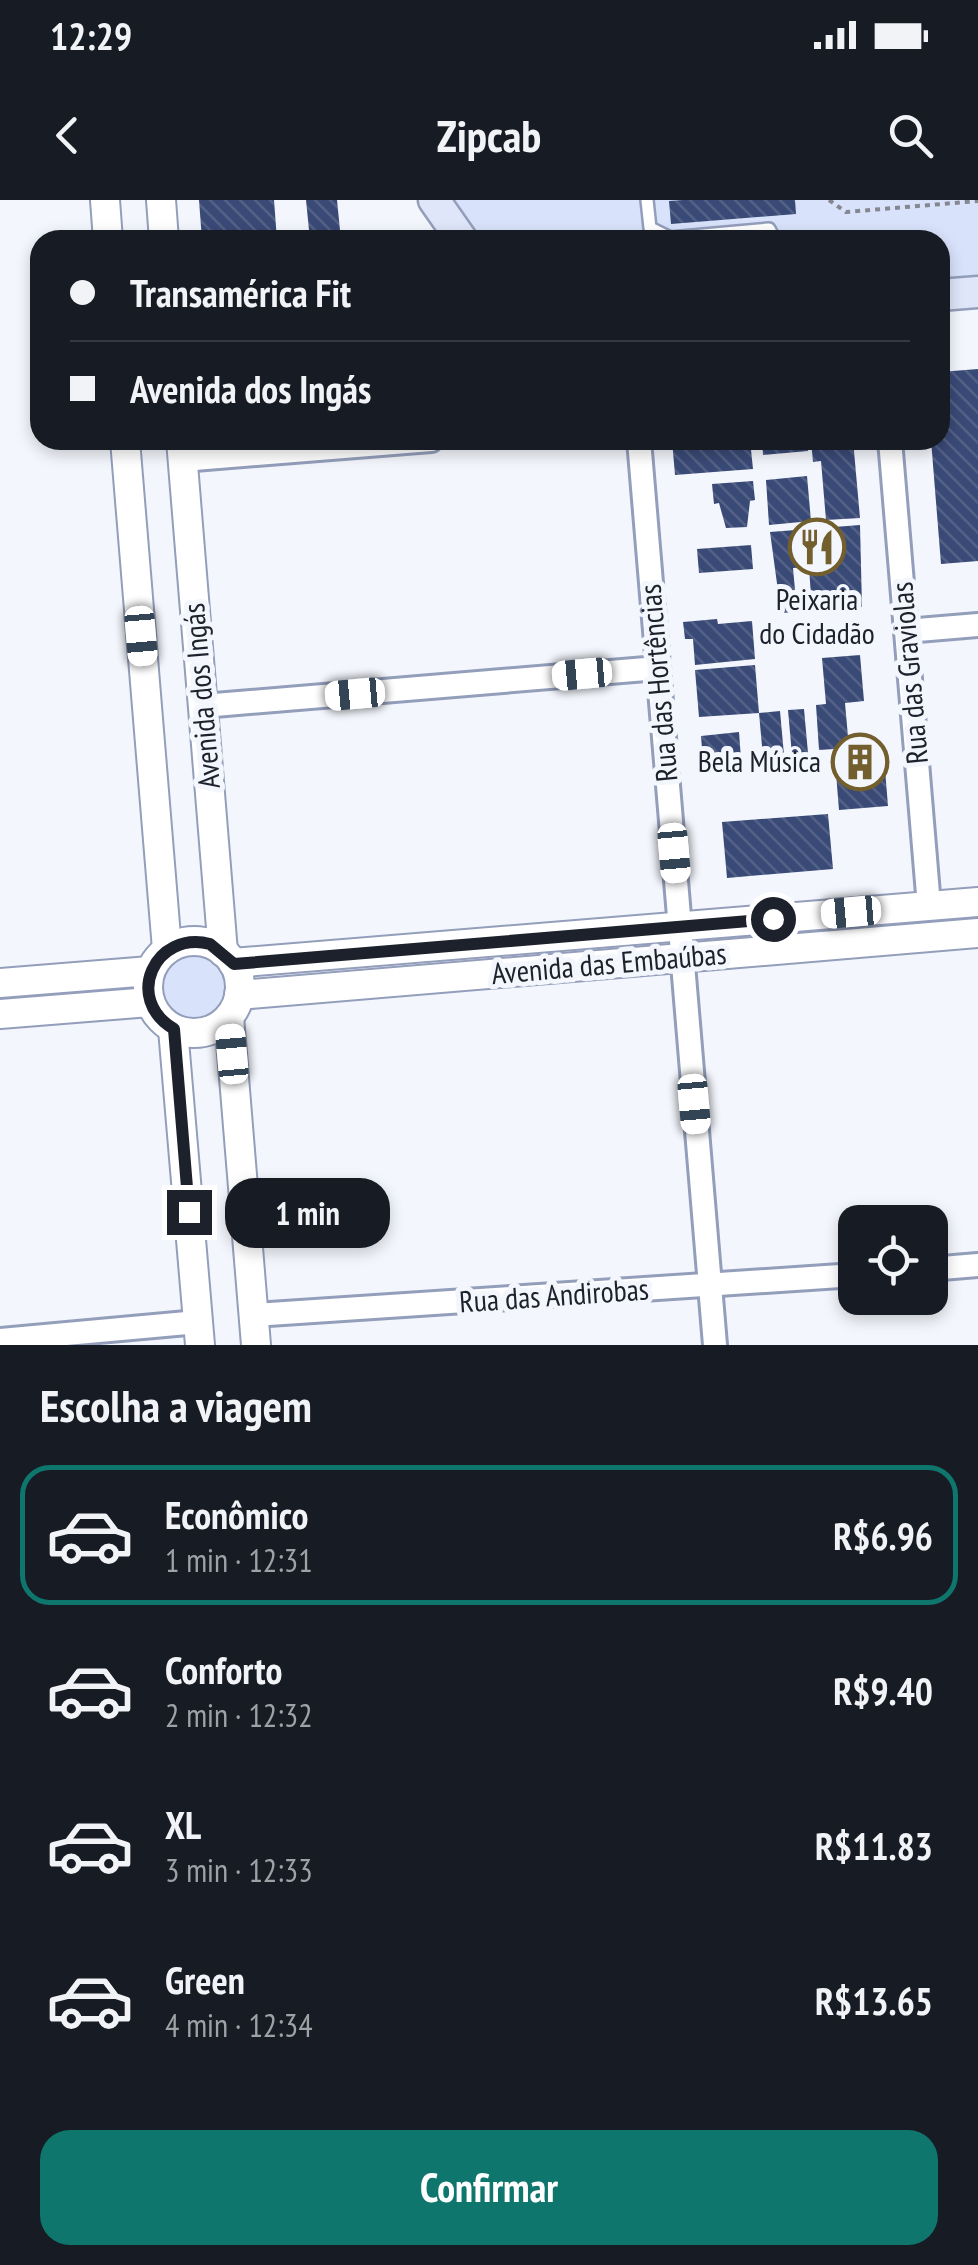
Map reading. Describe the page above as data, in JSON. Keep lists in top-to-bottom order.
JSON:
{
  "streets": {
    "street": [
      "Rua das Graviolas",
      "Rua das Hortências",
      "Avenida dos Ingás",
      "Avenida das Embaúbas",
      "Rua das Andirobas"
    ]
  },
  "crossings": [
    ["Rua das Graviolas", "Avenida das Embaúbas"],
    ["Rua das Hortências", "Avenida das Embaúbas"],
    ["Rua das Hortências", "Rua das Andirobas"],
    ["Avenida dos Ingás", "Avenida das Embaúbas"]
  ],
  "places": {
    "restaurant": ["Peixaria do Cidadão"],
    "building": ["Bela Música"]
  },
  "page": {
    "status": "12:29",
    "header": "Zipcab",
    "banner": ["Transamérica Fit", "Avenida dos Ingás"],
    "bubble": "1 min",
    "heading": "Escolha a viagem",
    "list": [
      {
        "name": "Econômico",
        "note": "1 min · 12:31",
        "value": "R$6.96"
      },
      {
        "name": "Conforto",
        "note": "2 min · 12:32",
        "value": "R$9.40"
      },
      {
        "name": "XL",
        "note": "3 min · 12:33",
        "value": "R$11.83"
      },
      {
        "name": "Green",
        "note": "4 min · 12:34",
        "value": "R$13.65"
      }
    ],
    "buttons": "Confirmar"
  }
}
